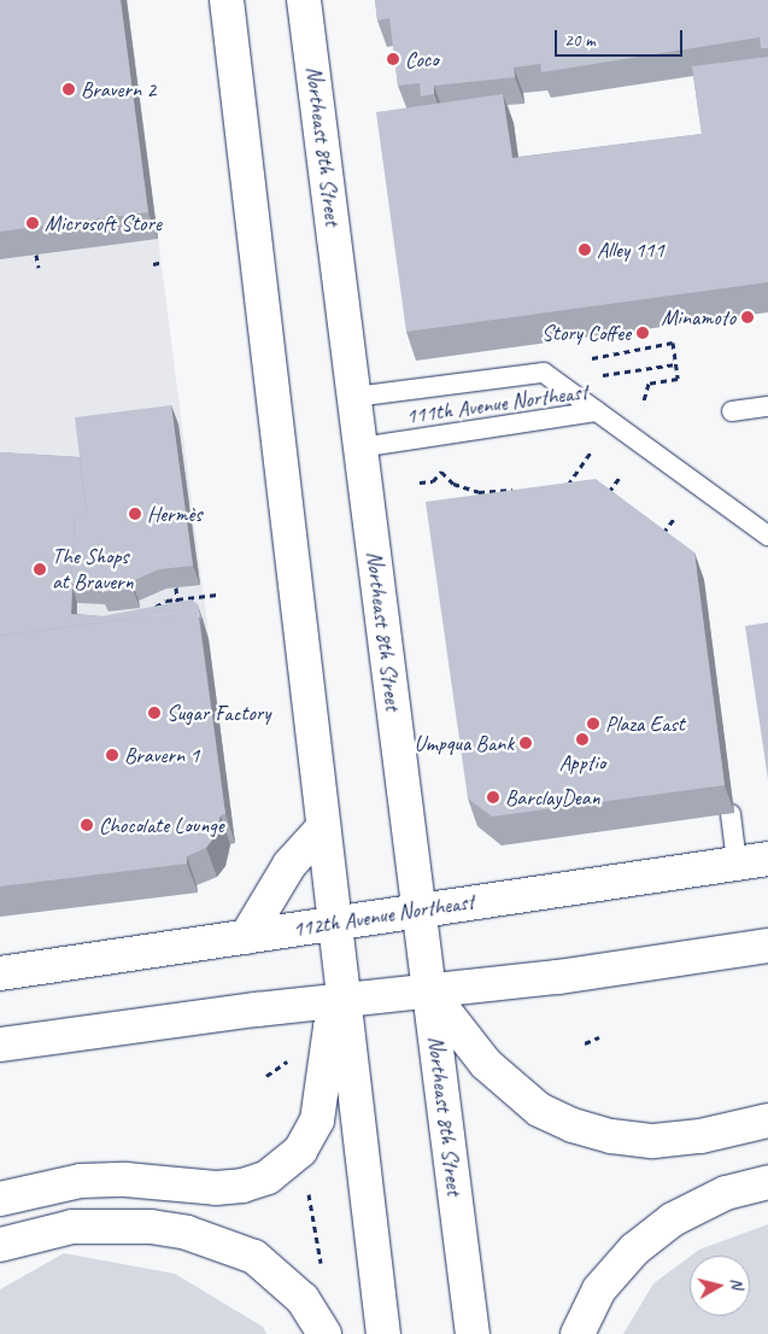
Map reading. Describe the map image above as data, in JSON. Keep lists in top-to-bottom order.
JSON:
{
  "streets": {
    "main road": ["Northeast 8th Street", "112th Avenue Northeast"],
    "lane": ["111th Avenue Northeast"]
  },
  "crossings": [
    ["Northeast 8th Street", "111th Avenue Northeast"],
    ["Northeast 8th Street", "112th Avenue Northeast"]
  ],
  "places": [
    "Coco",
    "Bravern 2",
    "Microsoft Store",
    "Alley 111",
    "Minamoto",
    "Story Coffee",
    "Hermès",
    "The Shops at Bravern",
    "Sugar Factory",
    "Plaza East",
    "Apptio",
    "Umpqua Bank",
    "Bravern 1",
    "BarclayDean",
    "Chocolate Lounge"
  ],
  "scale_bar": "20 m",
  "north": "right"
}
